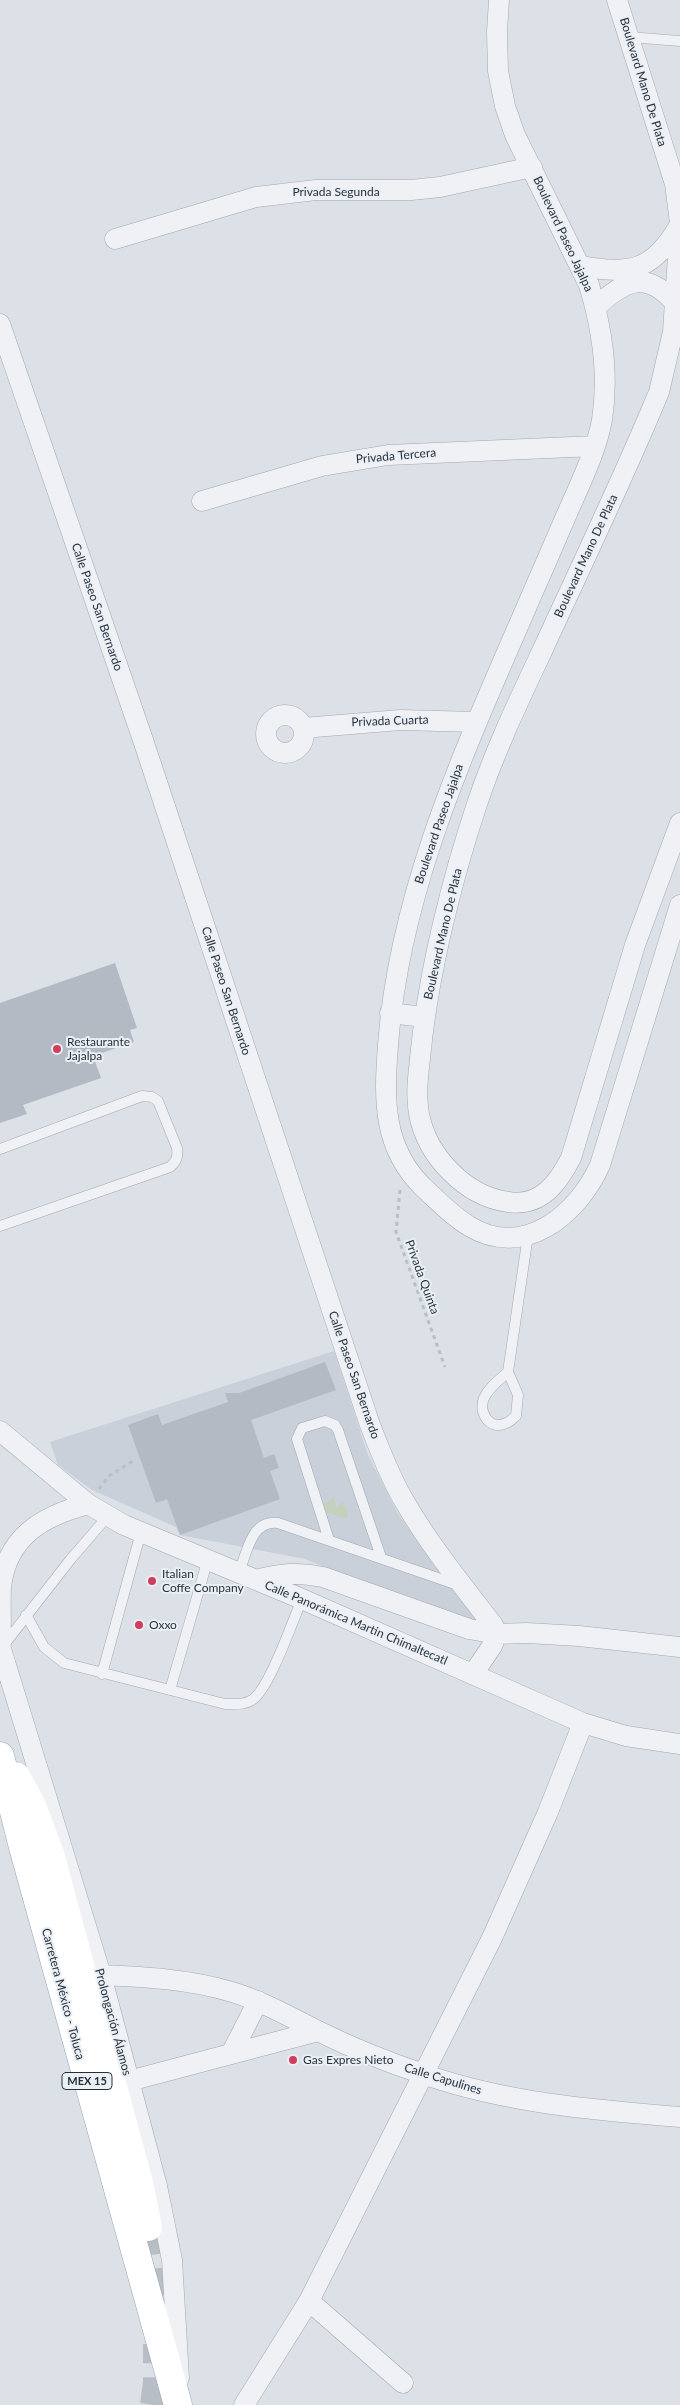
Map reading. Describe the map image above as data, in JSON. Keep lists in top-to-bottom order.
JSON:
{
  "streets": {
    "main road": ["Carretera México - Toluca", "MEX 15"],
    "street": [
      "Boulevard Mano De Plata",
      "Privada Segunda",
      "Boulevard Paseo Jajalpa",
      "Privada Tercera",
      "Calle Paseo San Bernardo",
      "Privada Cuarta",
      "Calle Panorámica Martin Chimaltecatl",
      "Prolongación Álamos",
      "Calle Capulines"
    ],
    "path": ["Privada Quinta"]
  },
  "crossings": [
    ["Privada Segunda", "Boulevard Paseo Jajalpa"],
    ["Boulevard Paseo Jajalpa", "Privada Tercera"],
    ["Boulevard Paseo Jajalpa", "Privada Cuarta"],
    ["Boulevard Paseo Jajalpa", "Privada Quinta"],
    ["Calle Panorámica Martin Chimaltecatl", "Prolongación Álamos"],
    ["Carretera México - Toluca", "Prolongación Álamos"],
    ["Prolongación Álamos", "Calle Capulines"]
  ],
  "places": [
    "Restaurante Jajalpa",
    "Italian Coffe Company",
    "Oxxo",
    "Gas Expres Nieto"
  ]
}
